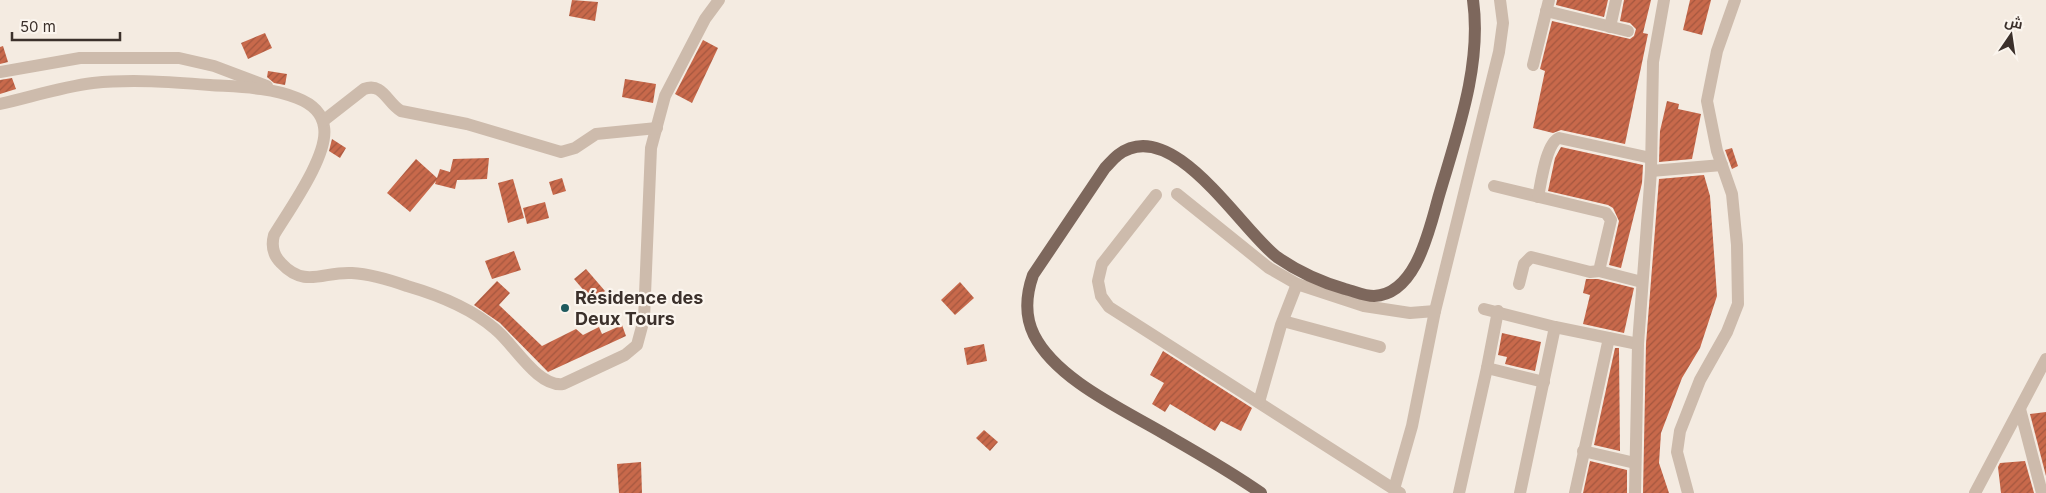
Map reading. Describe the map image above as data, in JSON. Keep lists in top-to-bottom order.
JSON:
{
  "places": ["Résidence des Deux Tours"],
  "scale_bar": "50 m",
  "north": "top"
}
